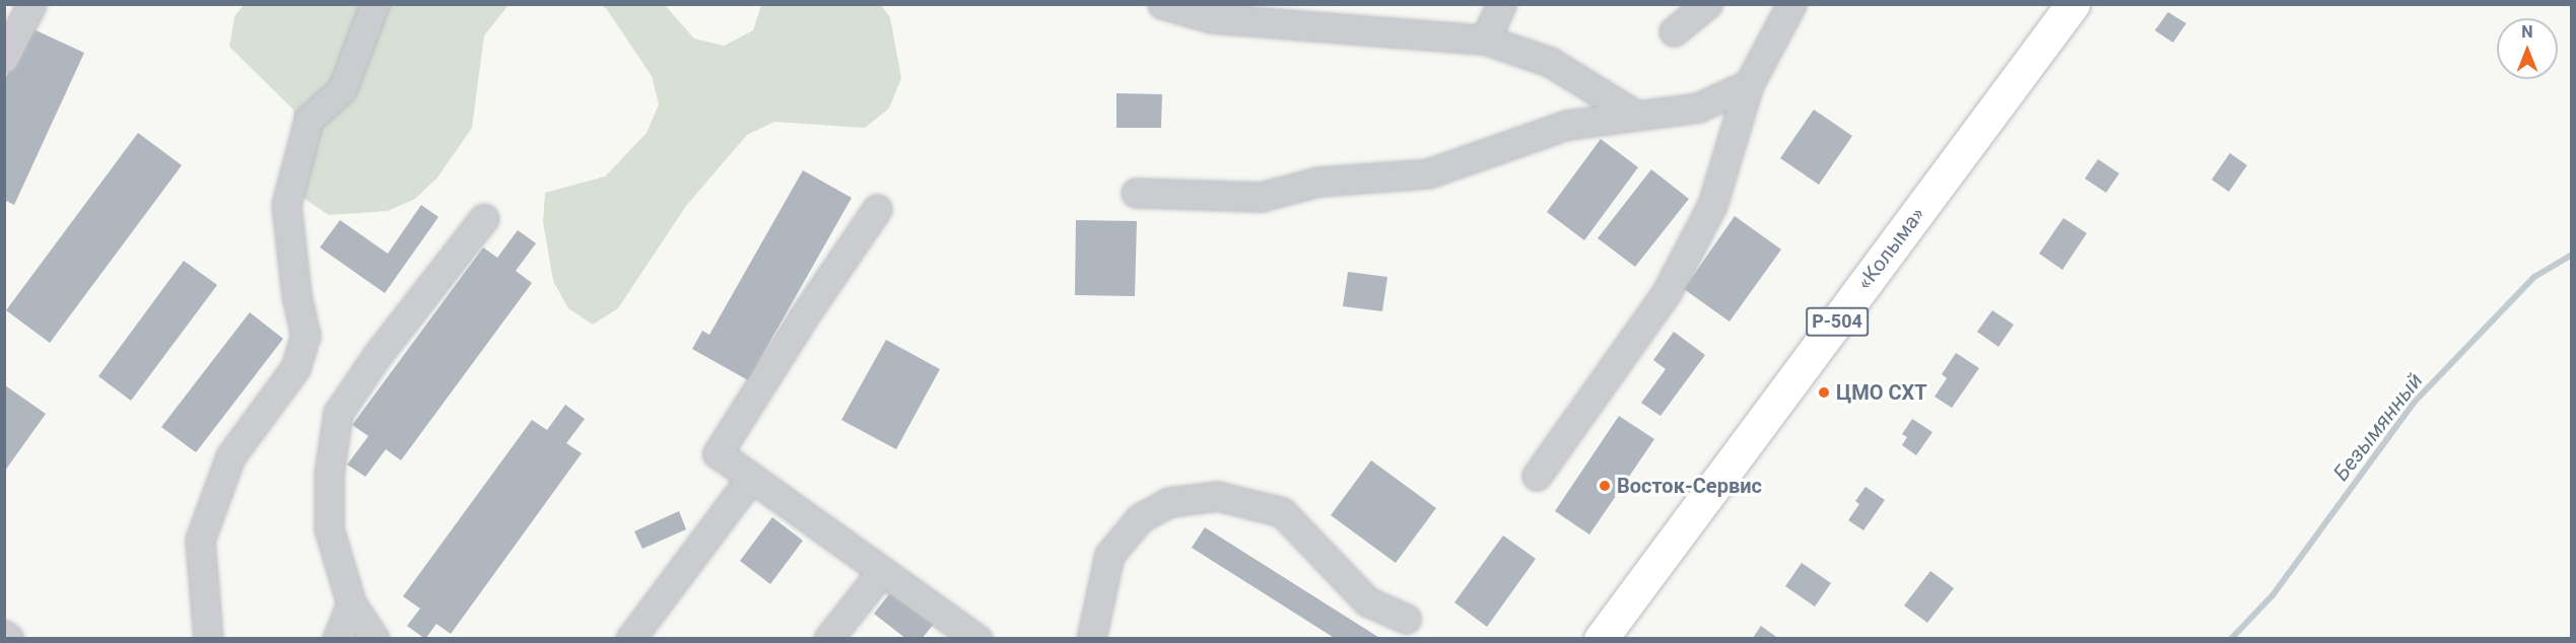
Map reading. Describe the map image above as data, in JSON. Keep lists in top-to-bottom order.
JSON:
{
  "streets": {
    "highway": ["«Колыма»", "Р-504"]
  },
  "water": ["Безымянный"],
  "places": ["ЦМО СХТ", "Восток-Сервис"],
  "north": "top"
}
